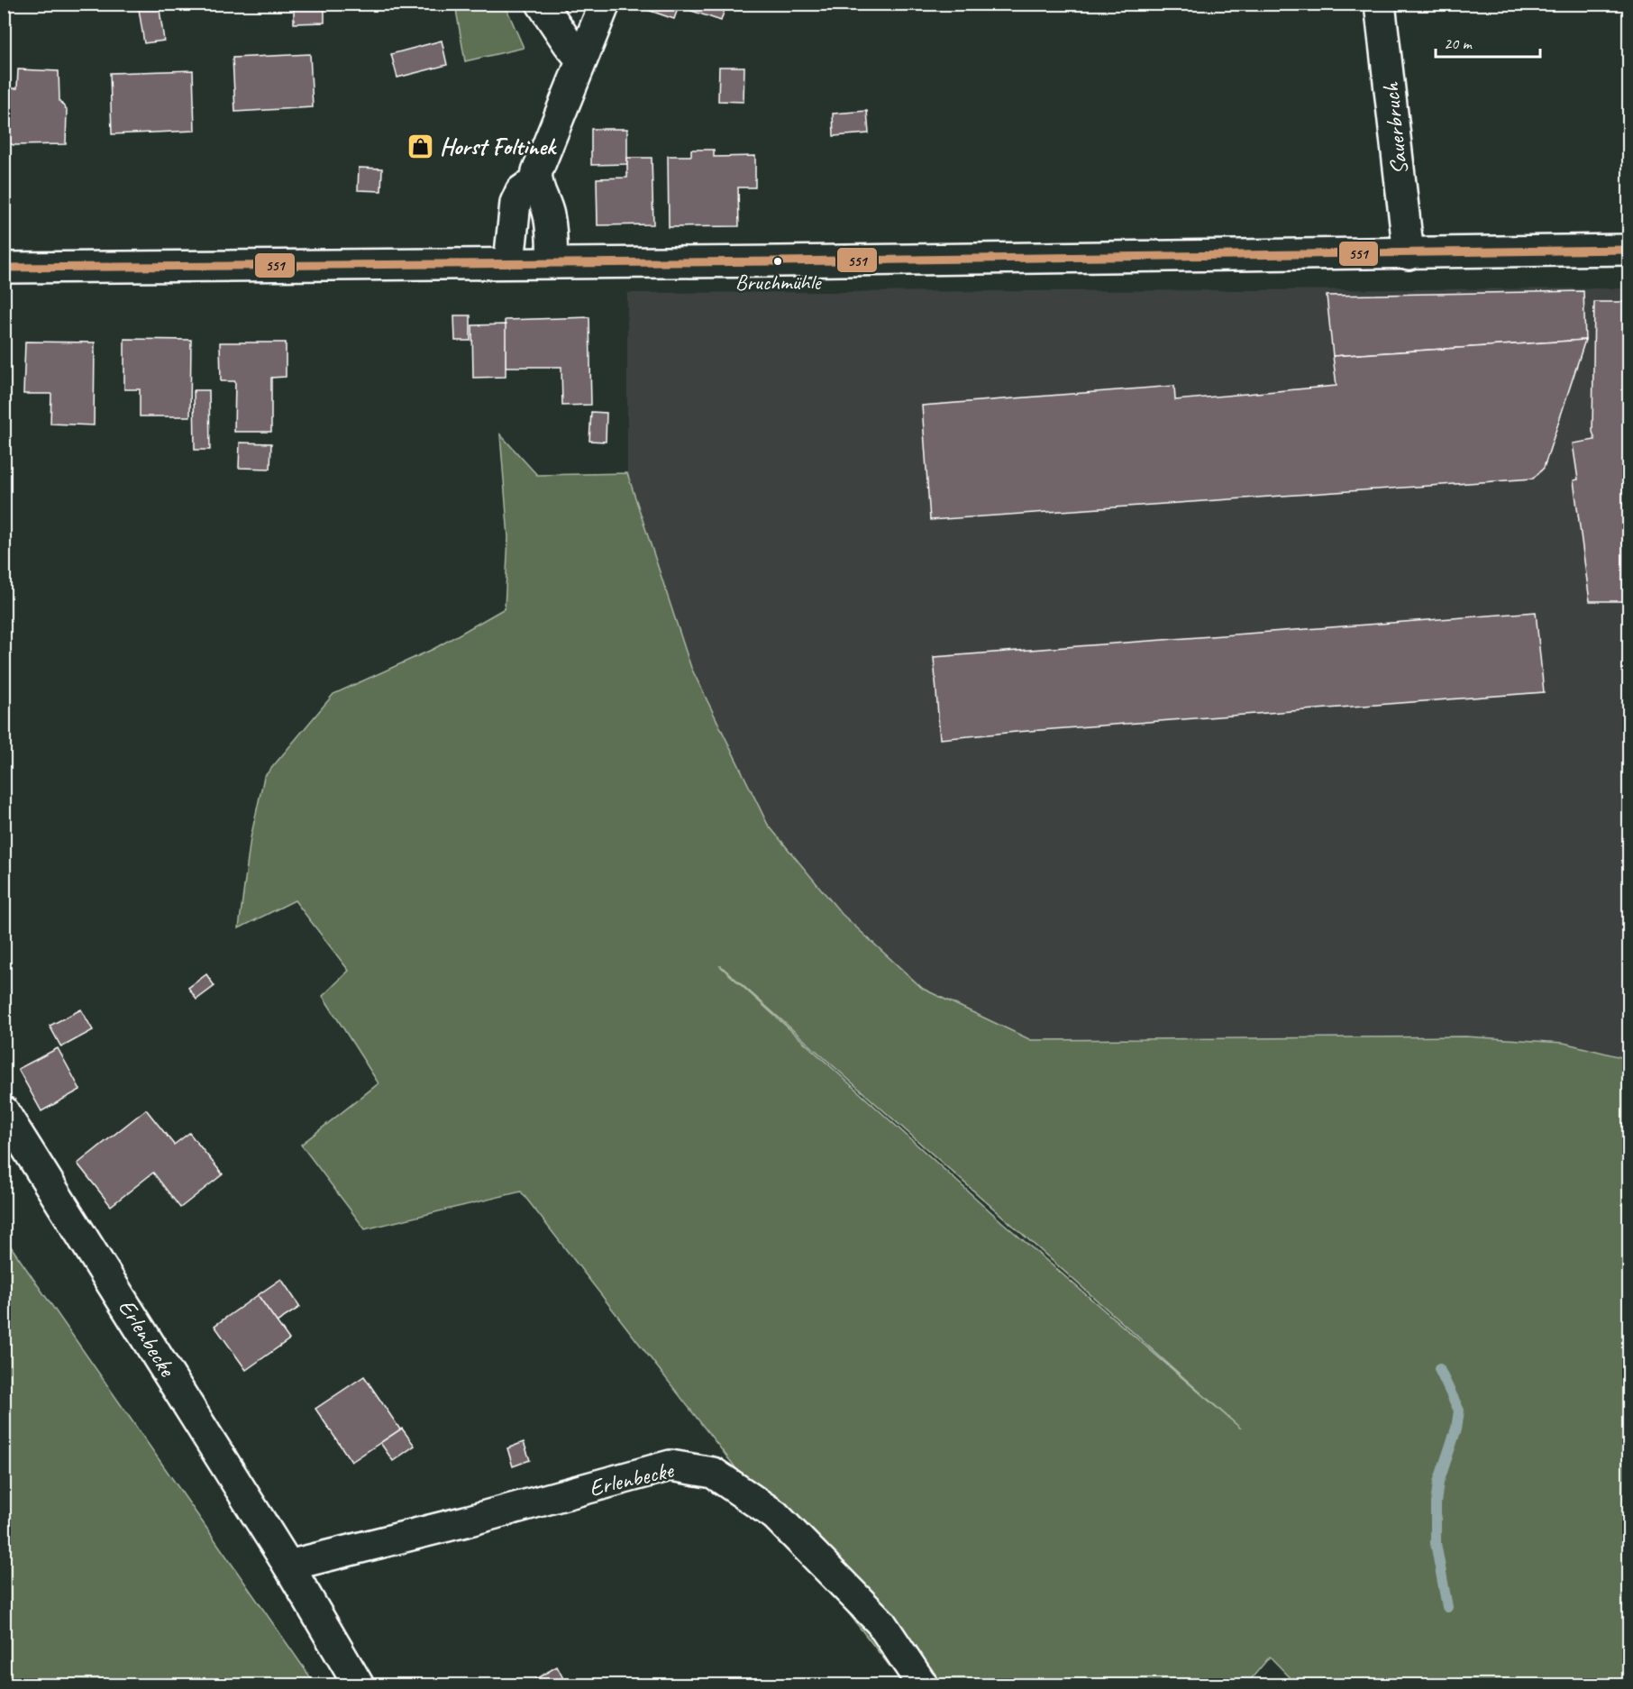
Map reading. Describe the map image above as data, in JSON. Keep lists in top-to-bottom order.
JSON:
{
  "streets": {
    "main road": ["Sauerbruch", "Erlenbecke"]
  },
  "places": {
    "shop": ["Horst Foltinek"],
    "other": ["Bruchmühle"]
  },
  "lines": ["transit line 551"],
  "scale_bar": "20 m"
}
